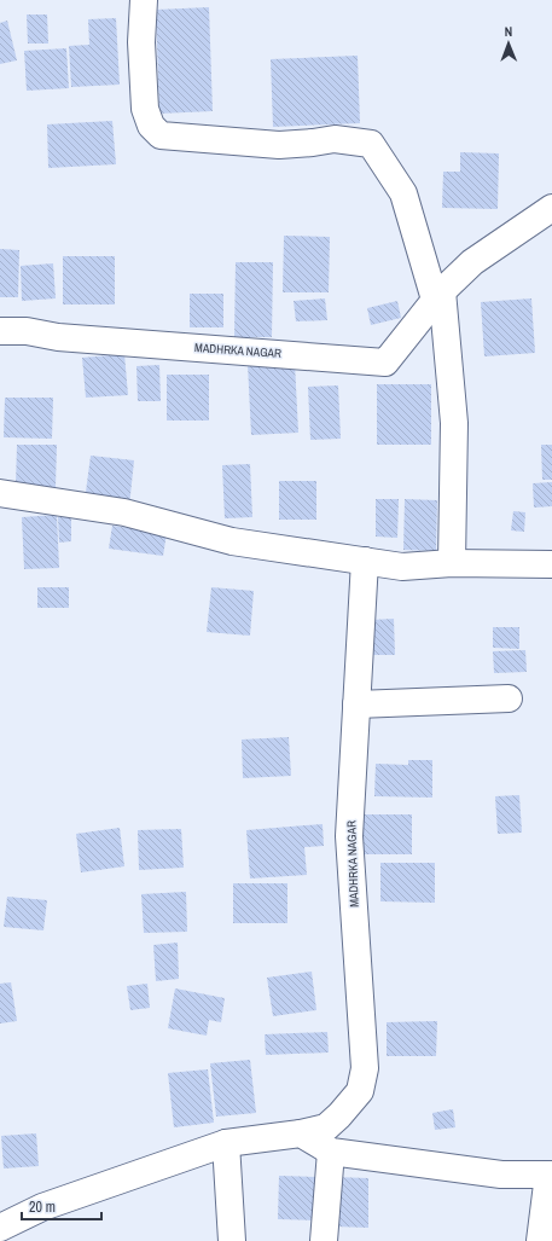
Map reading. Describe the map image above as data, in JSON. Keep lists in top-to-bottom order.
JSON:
{
  "streets": {
    "street": ["MADHRKA NAGAR"]
  },
  "scale_bar": "20 m",
  "north": "top"
}
